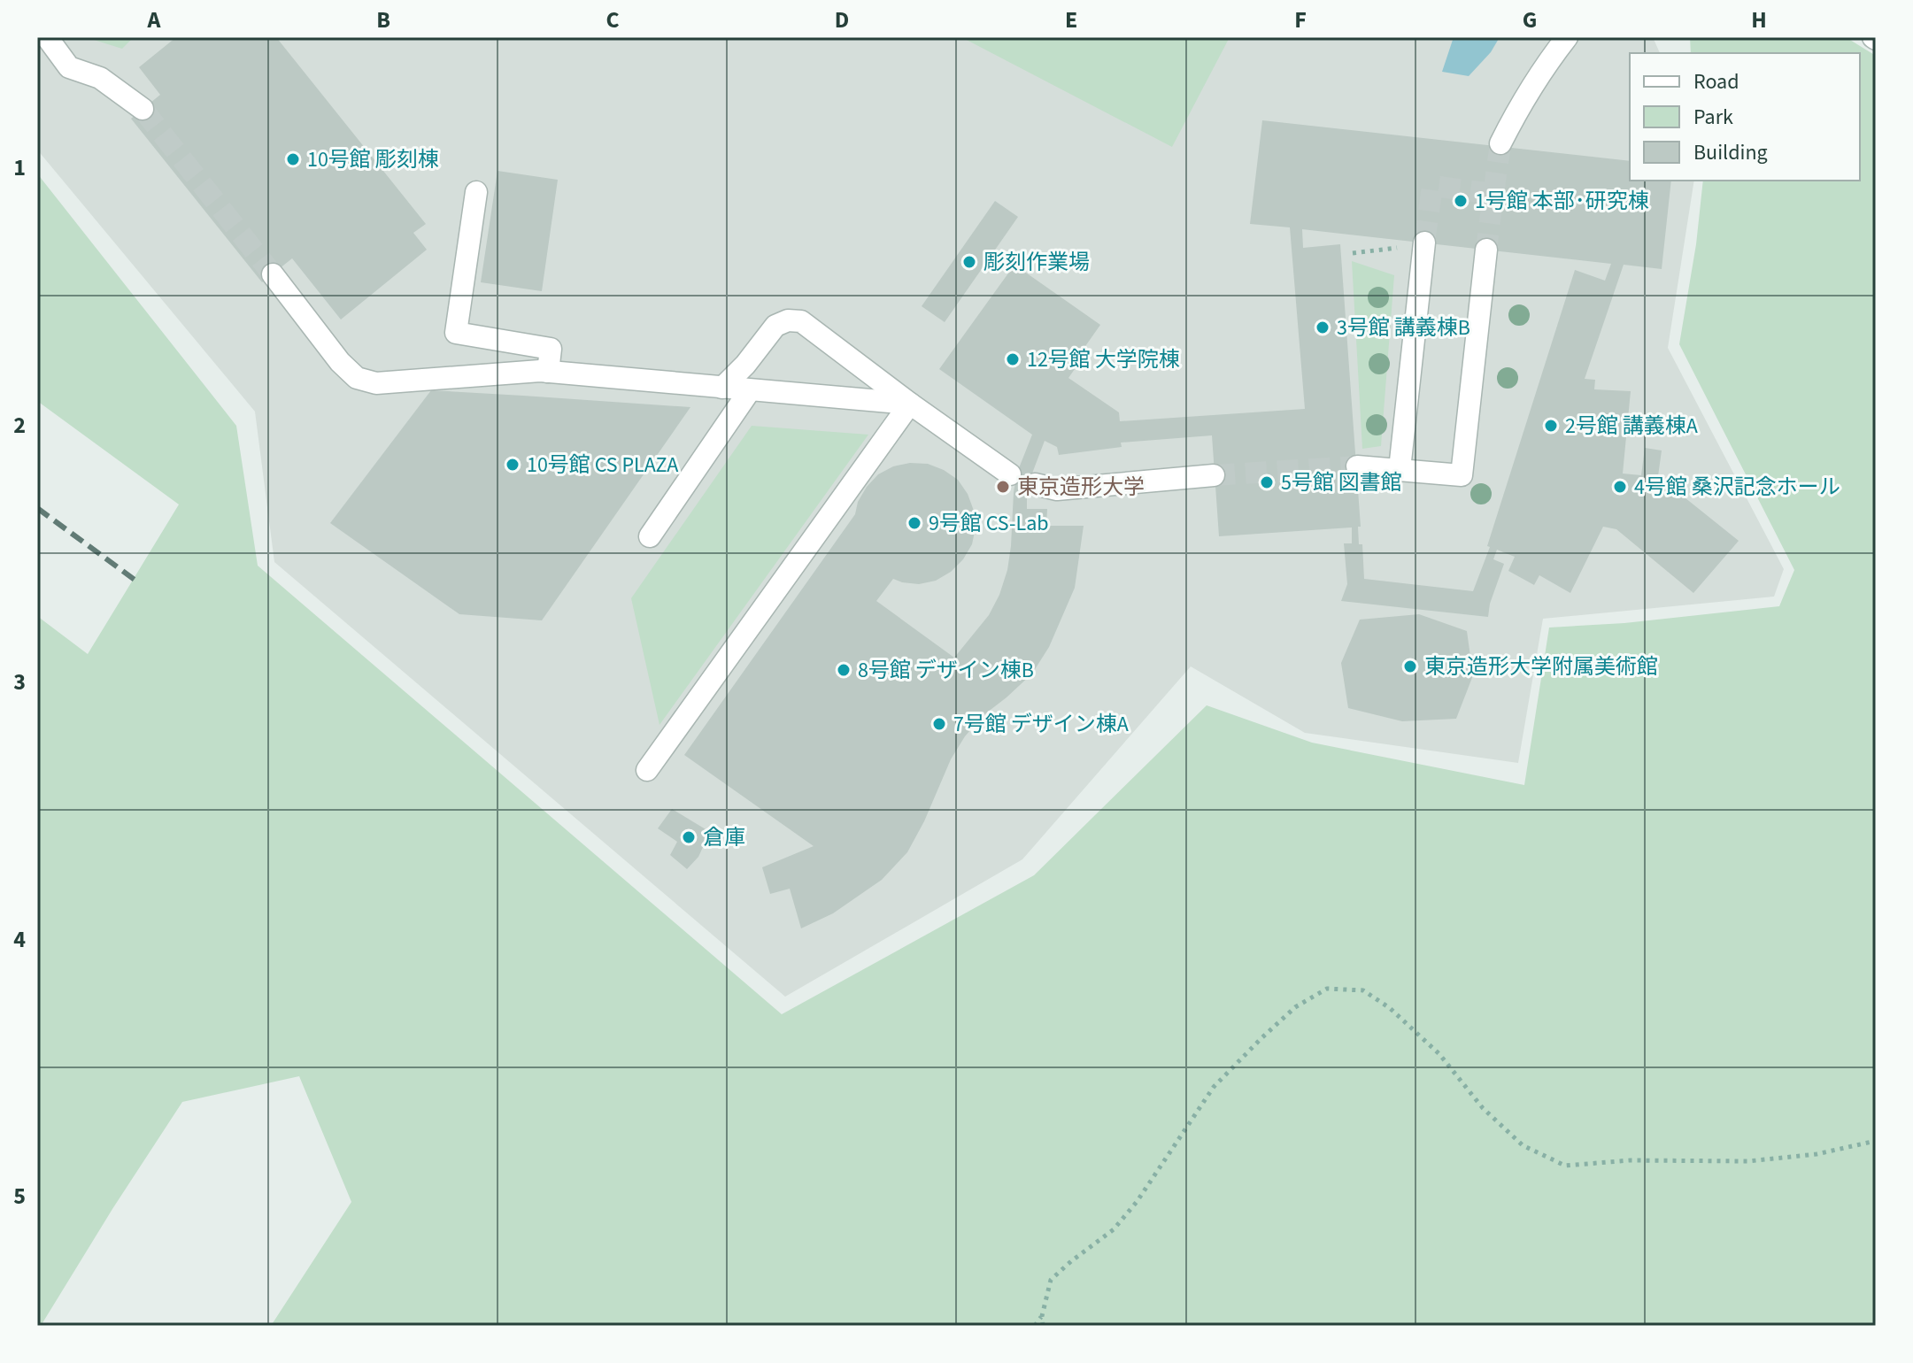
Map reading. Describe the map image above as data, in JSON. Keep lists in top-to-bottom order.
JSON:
{
  "places": [
    "10号館 彫刻棟",
    "1号館 本部･研究棟",
    "彫刻作業場",
    "3号館 講義棟B",
    "12号館 大学院棟",
    "2号館 講義棟A",
    "10号館 CS PLAZA",
    "5号館 図書館",
    "東京造形大学",
    "4号館 桑沢記念ホール",
    "9号館 CS-Lab",
    "東京造形大学附属美術館",
    "8号館 デザイン棟B",
    "7号館 デザイン棟A",
    "倉庫"
  ],
  "legend": ["Road", "Park", "Building"],
  "grid": {
    "columns": [
      "A",
      "B",
      "C",
      "D",
      "E",
      "F",
      "G",
      "H"
    ],
    "rows": [
      "1",
      "2",
      "3",
      "4",
      "5"
    ]
  }
}
